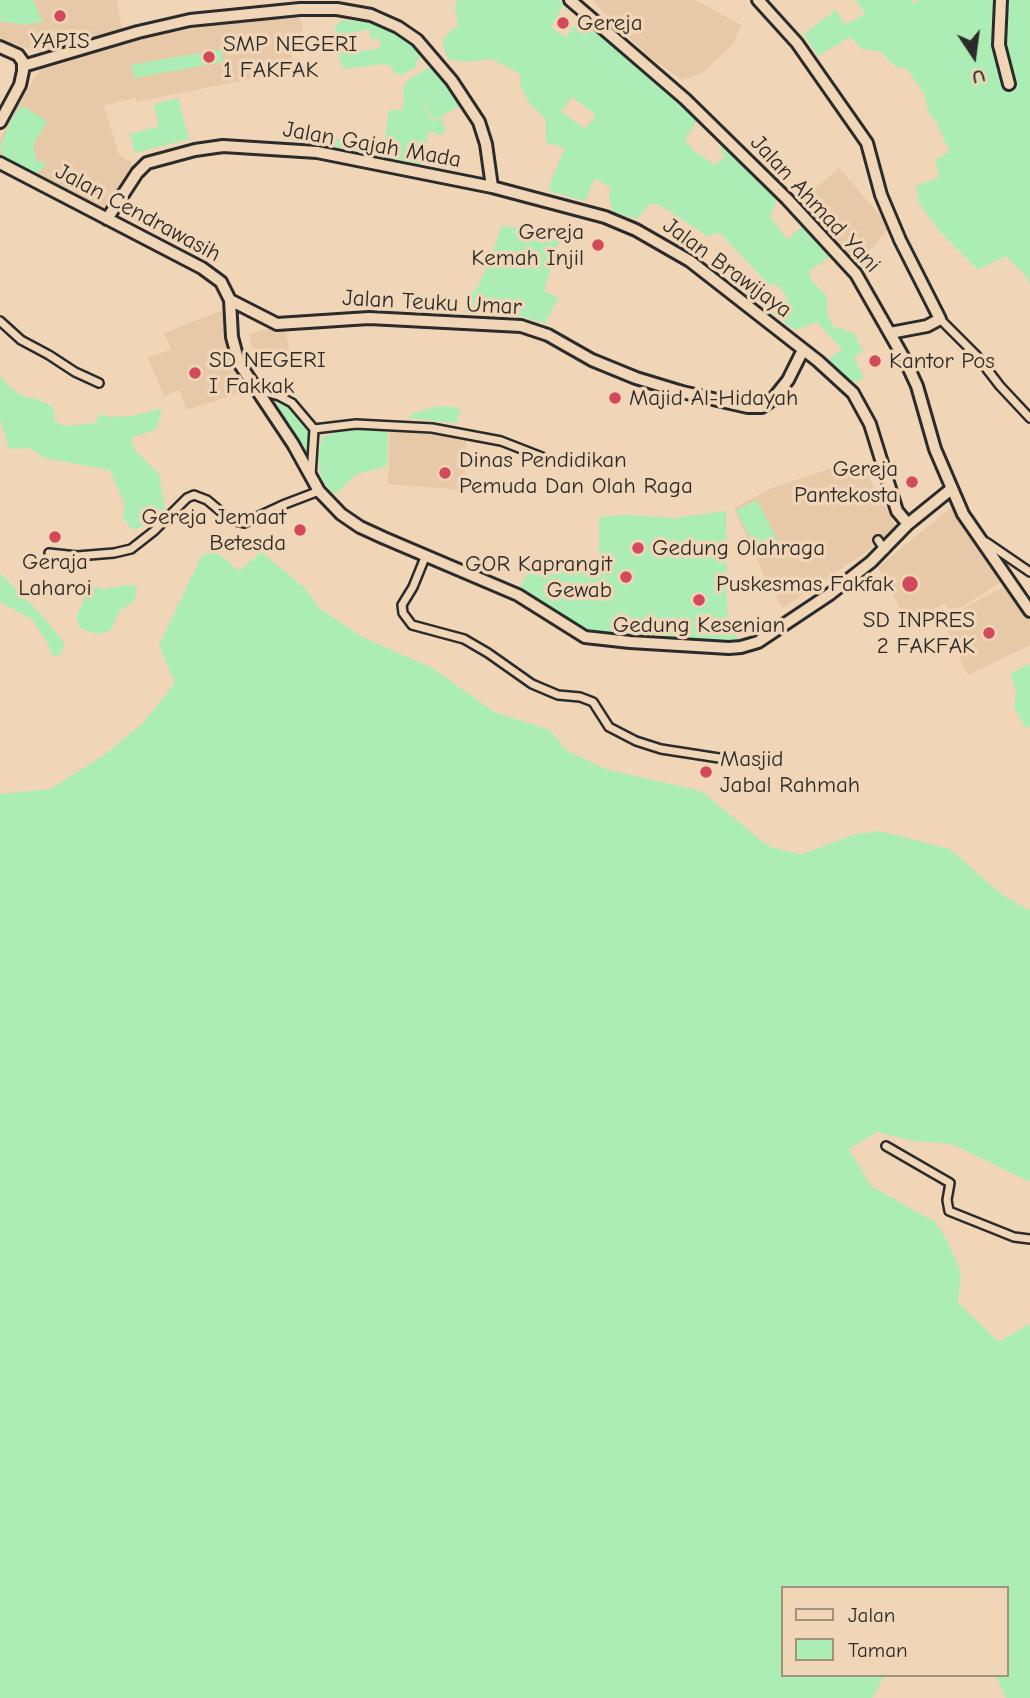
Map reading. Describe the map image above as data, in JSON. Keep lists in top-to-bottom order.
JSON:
{
  "streets": {
    "main road": [
      "Jalan Gajah Mada",
      "Jalan Ahmad Yani",
      "Jalan Cendrawasih",
      "Jalan Brawijaya",
      "Jalan Teuku Umar"
    ]
  },
  "crossings": [
    ["Jalan Gajah Mada", "Jalan Cendrawasih"],
    ["Jalan Gajah Mada", "Jalan Brawijaya"],
    ["Jalan Cendrawasih", "Jalan Teuku Umar"],
    ["Jalan Brawijaya", "Jalan Teuku Umar"]
  ],
  "places": [
    "YAPIS",
    "Gereja",
    "SMP NEGERI 1 FAKFAK",
    "Gereja Kemah Injil",
    "Kantor Pos",
    "SD NEGERI I Fakkak",
    "Majid Al-Hidayah",
    "Dinas Pendidikan Pemuda Dan Olah Raga",
    "Gereja Pantekosta",
    "Gereja Jemaat Betesda",
    "Geraja Laharoi",
    "Gedung Olahraga",
    "GOR Kaprangit Gewab",
    "Puskesmas Fakfak",
    "Gedung Kesenian",
    "SD INPRES 2 FAKFAK",
    "Masjid Jabal Rahmah"
  ],
  "legend": ["Jalan", "Taman"],
  "north": "bottom"
}
